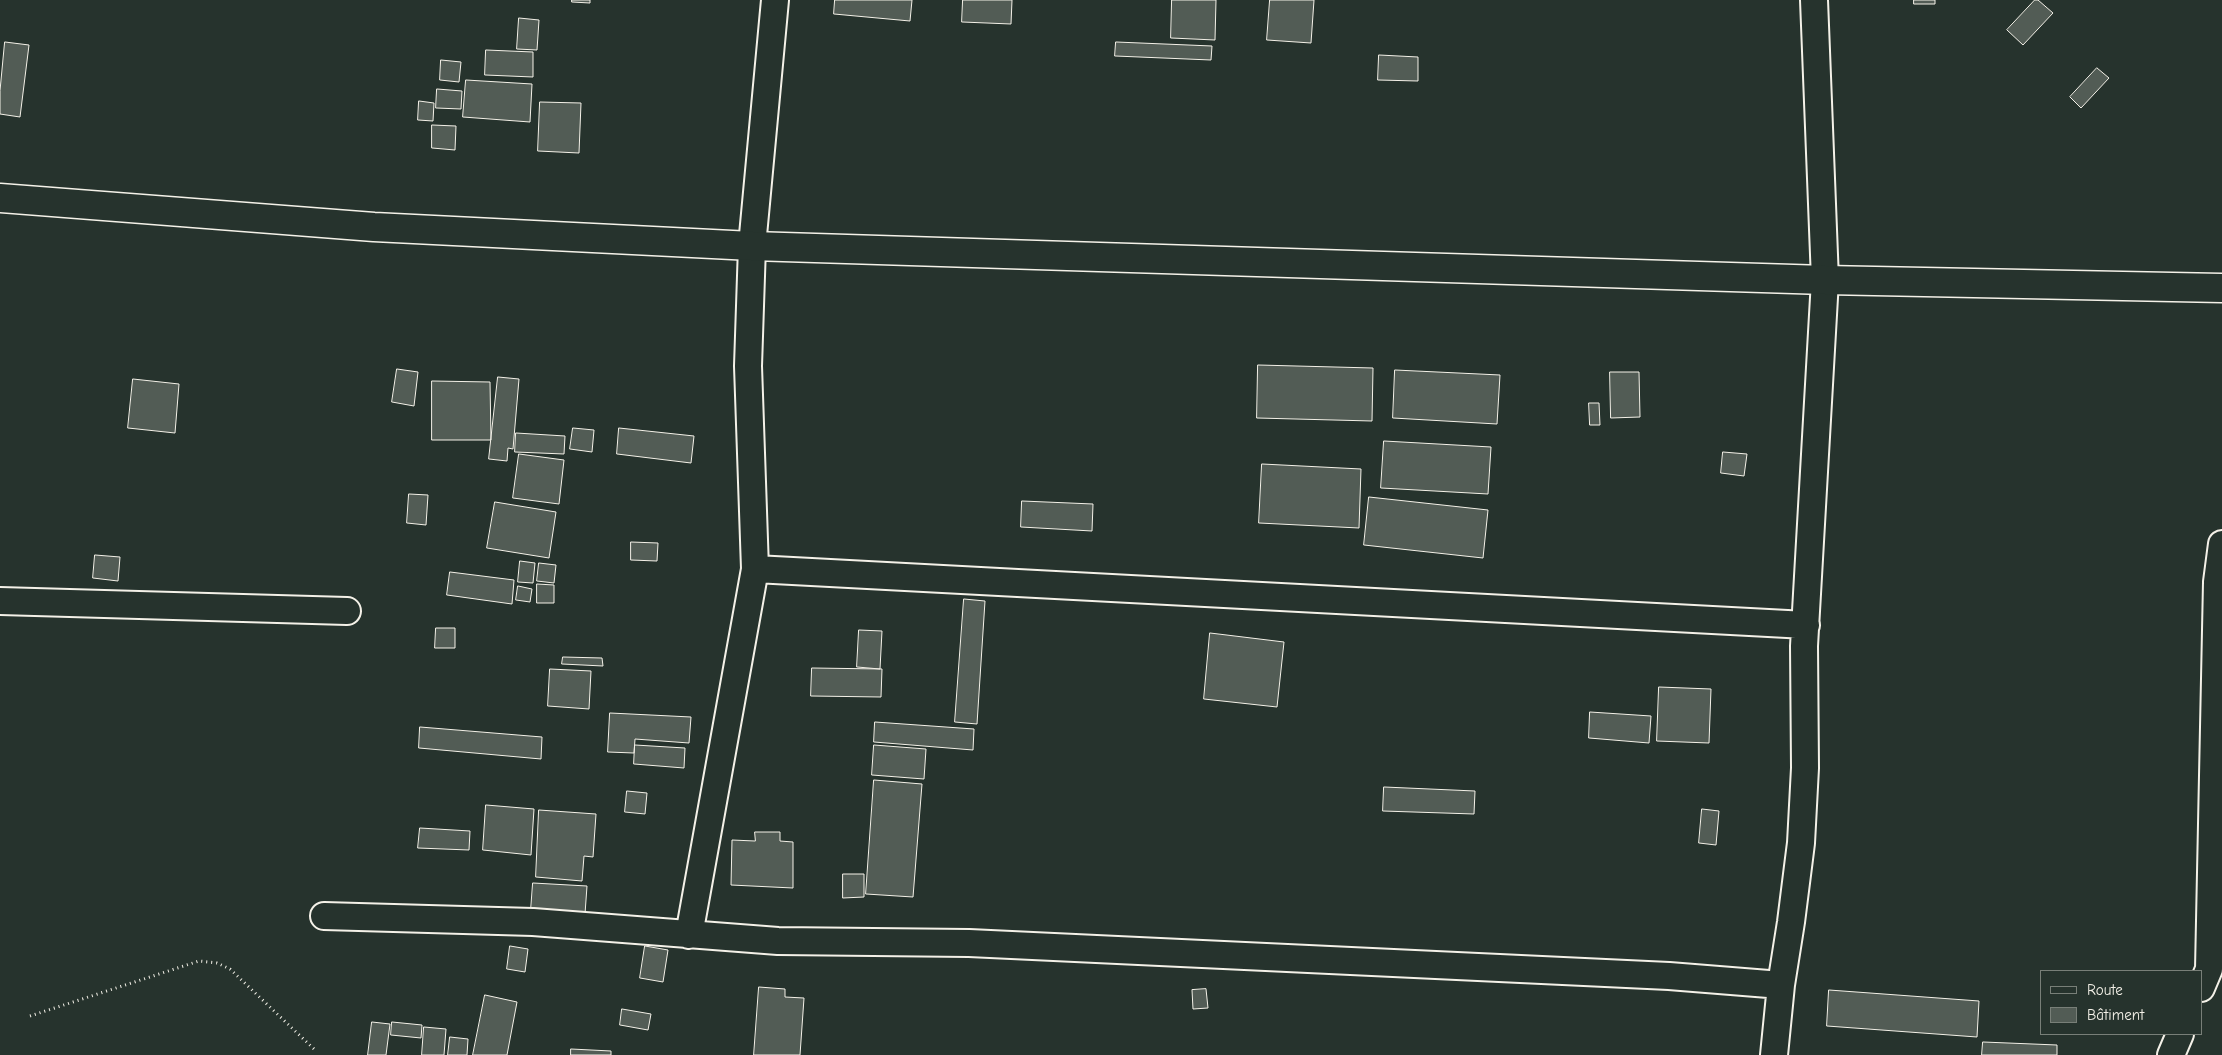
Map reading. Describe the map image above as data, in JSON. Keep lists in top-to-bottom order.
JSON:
{
  "legend": ["Route", "Bâtiment"]
}
